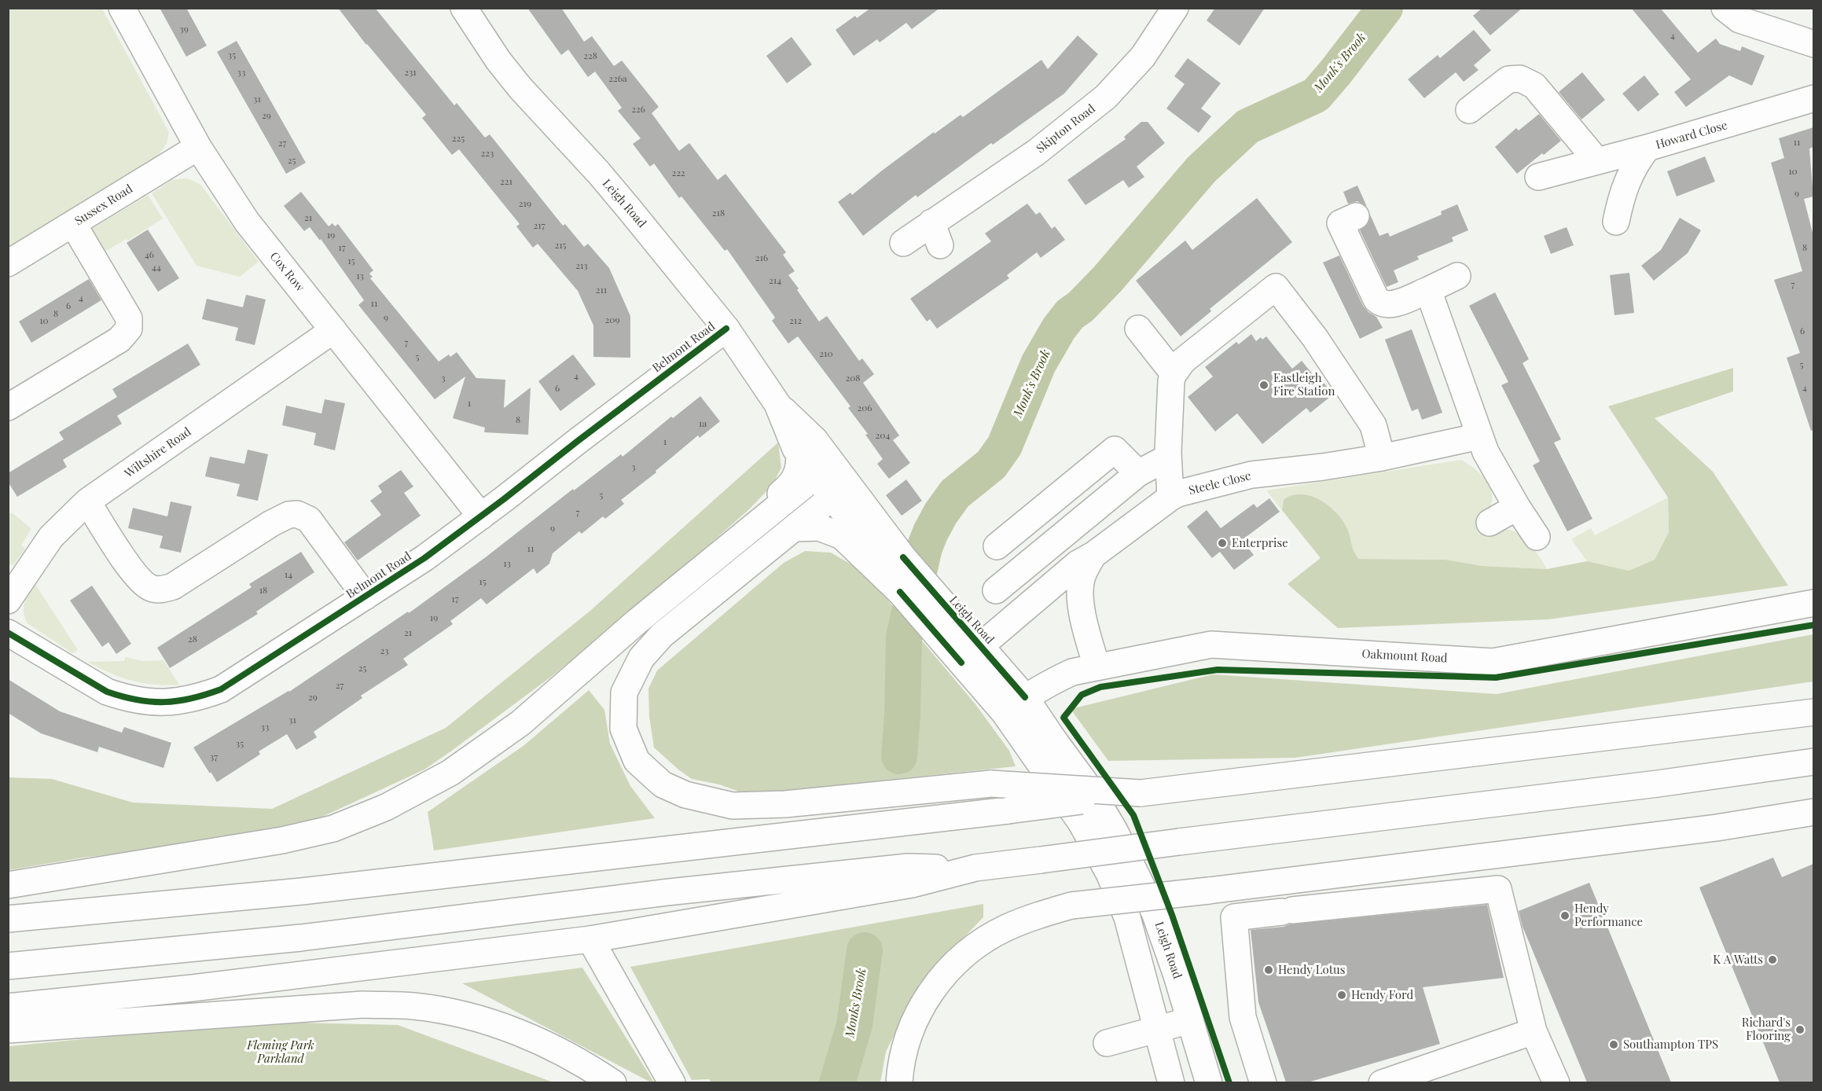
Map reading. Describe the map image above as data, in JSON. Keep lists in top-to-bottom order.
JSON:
{
  "streets": {
    "main road": [
      "Skipton Road",
      "Howard Close",
      "Leigh Road",
      "Sussex Road",
      "Cox Row",
      "Belmont Road",
      "Wiltshire Road",
      "Steele Close",
      "Oakmount Road"
    ]
  },
  "crossings": [
    ["Leigh Road", "Belmont Road"],
    ["Leigh Road", "Oakmount Road"],
    ["Sussex Road", "Cox Row"],
    ["Cox Row", "Belmont Road"],
    ["Cox Row", "Wiltshire Road"],
    ["Steele Close", "Oakmount Road"]
  ],
  "water": ["Monk's Brook", "Monks Brook"],
  "parks": ["Fleming Park Parkland"],
  "places": [
    "Eastleigh Fire Station",
    "Enterprise",
    "Hendy Performance",
    "K A Watts",
    "Hendy Lotus",
    "Hendy Ford",
    "Richard's Flooring",
    "Southampton TPS"
  ],
  "house_numbers": [
    "39",
    "4",
    "35",
    "228",
    "33",
    "231",
    "226a",
    "31",
    "226",
    "29",
    "225",
    "11",
    "27",
    "223",
    "25",
    "10",
    "222",
    "221",
    "9",
    "219",
    "218",
    "21",
    "217",
    "19",
    "215",
    "17",
    "8",
    "46",
    "216",
    "15",
    "213",
    "44",
    "13",
    "214",
    "7",
    "211",
    "4",
    "11",
    "6",
    "8",
    "9",
    "209",
    "10",
    "212",
    "6",
    "7",
    "210",
    "5",
    "5",
    "4",
    "3",
    "208",
    "4",
    "6",
    "1",
    "206",
    "8",
    "1a",
    "204",
    "1",
    "3",
    "5",
    "7",
    "9",
    "11",
    "13",
    "14",
    "15",
    "18",
    "17",
    "19",
    "21",
    "28",
    "23",
    "25",
    "27",
    "29",
    "31",
    "33",
    "35",
    "37"
  ]
}
